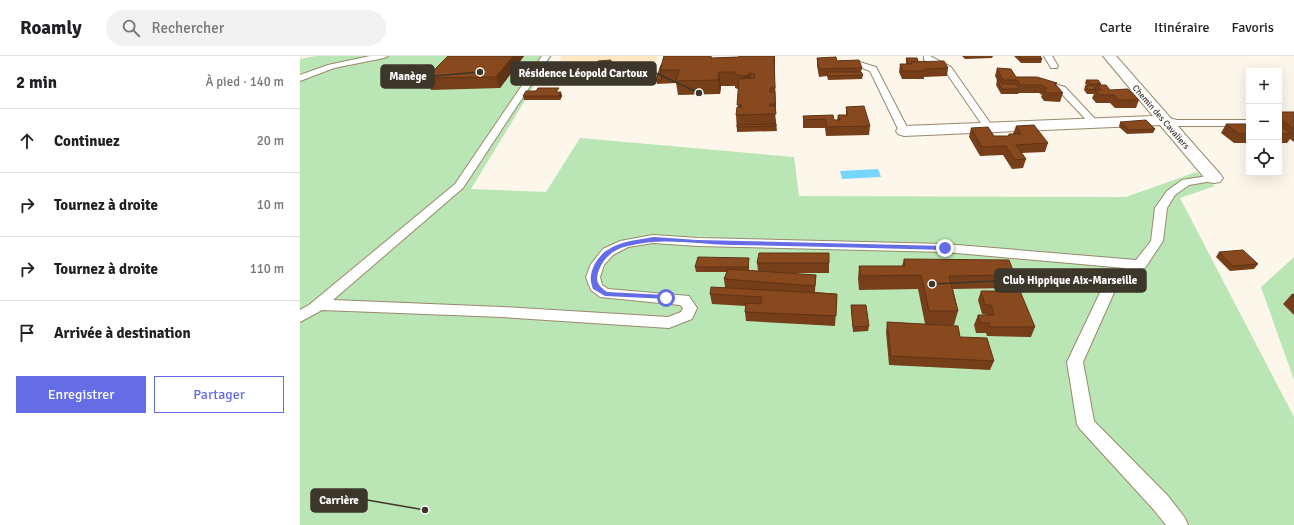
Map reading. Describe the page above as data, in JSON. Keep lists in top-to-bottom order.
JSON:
{
  "streets": {
    "street": ["Chemin des Cavaliers"]
  },
  "places": [
    "Manège",
    "Résidence Léopold Cartoux",
    "Club Hippique Aix-Marseille",
    "Carrière"
  ],
  "page": {
    "header": "Roamly",
    "search": "Rechercher",
    "nav": ["Carte", "Itinéraire", "Favoris"],
    "heading": ["2 min", "À pied · 140 m"],
    "map_buttons": ["+", "−"],
    "list": [
      ["Continuez", "20 m"],
      ["Tournez à droite", "10 m"],
      ["Tournez à droite", "110 m"],
      "Arrivée à destination"
    ],
    "buttons": ["Enregistrer", "Partager"]
  }
}
